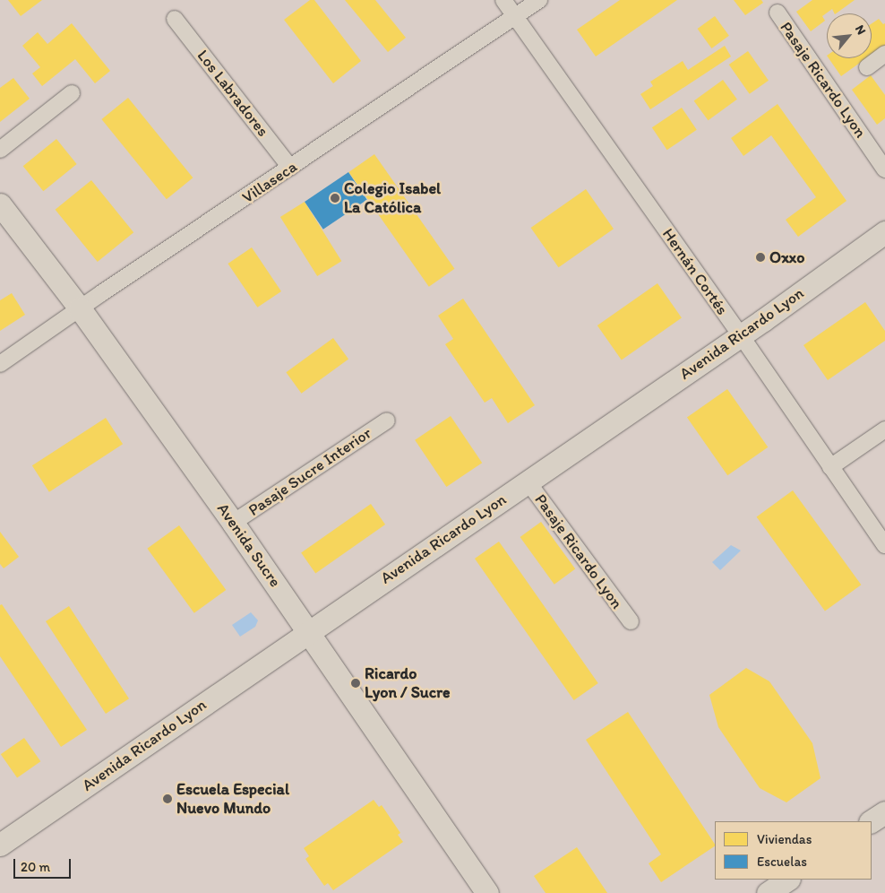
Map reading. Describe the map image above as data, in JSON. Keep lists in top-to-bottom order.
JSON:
{
  "streets": {
    "street": [
      "Pasaje Ricardo Lyon",
      "Los Labradores",
      "Villaseca",
      "Hernán Cortés",
      "Avenida Ricardo Lyon",
      "Pasaje Sucre Interior",
      "Avenida Sucre"
    ]
  },
  "crossings": [
    ["Pasaje Ricardo Lyon", "Avenida Ricardo Lyon"],
    ["Los Labradores", "Villaseca"],
    ["Villaseca", "Hernán Cortés"],
    ["Villaseca", "Avenida Sucre"],
    ["Hernán Cortés", "Avenida Ricardo Lyon"],
    ["Avenida Ricardo Lyon", "Avenida Sucre"],
    ["Pasaje Sucre Interior", "Avenida Sucre"]
  ],
  "places": [
    "Colegio Isabel La Católica",
    "Oxxo",
    "Ricardo Lyon / Sucre",
    "Escuela Especial Nuevo Mundo"
  ],
  "legend": ["Viviendas", "Escuelas"],
  "scale_bar": "20 m",
  "north": "top right"
}
